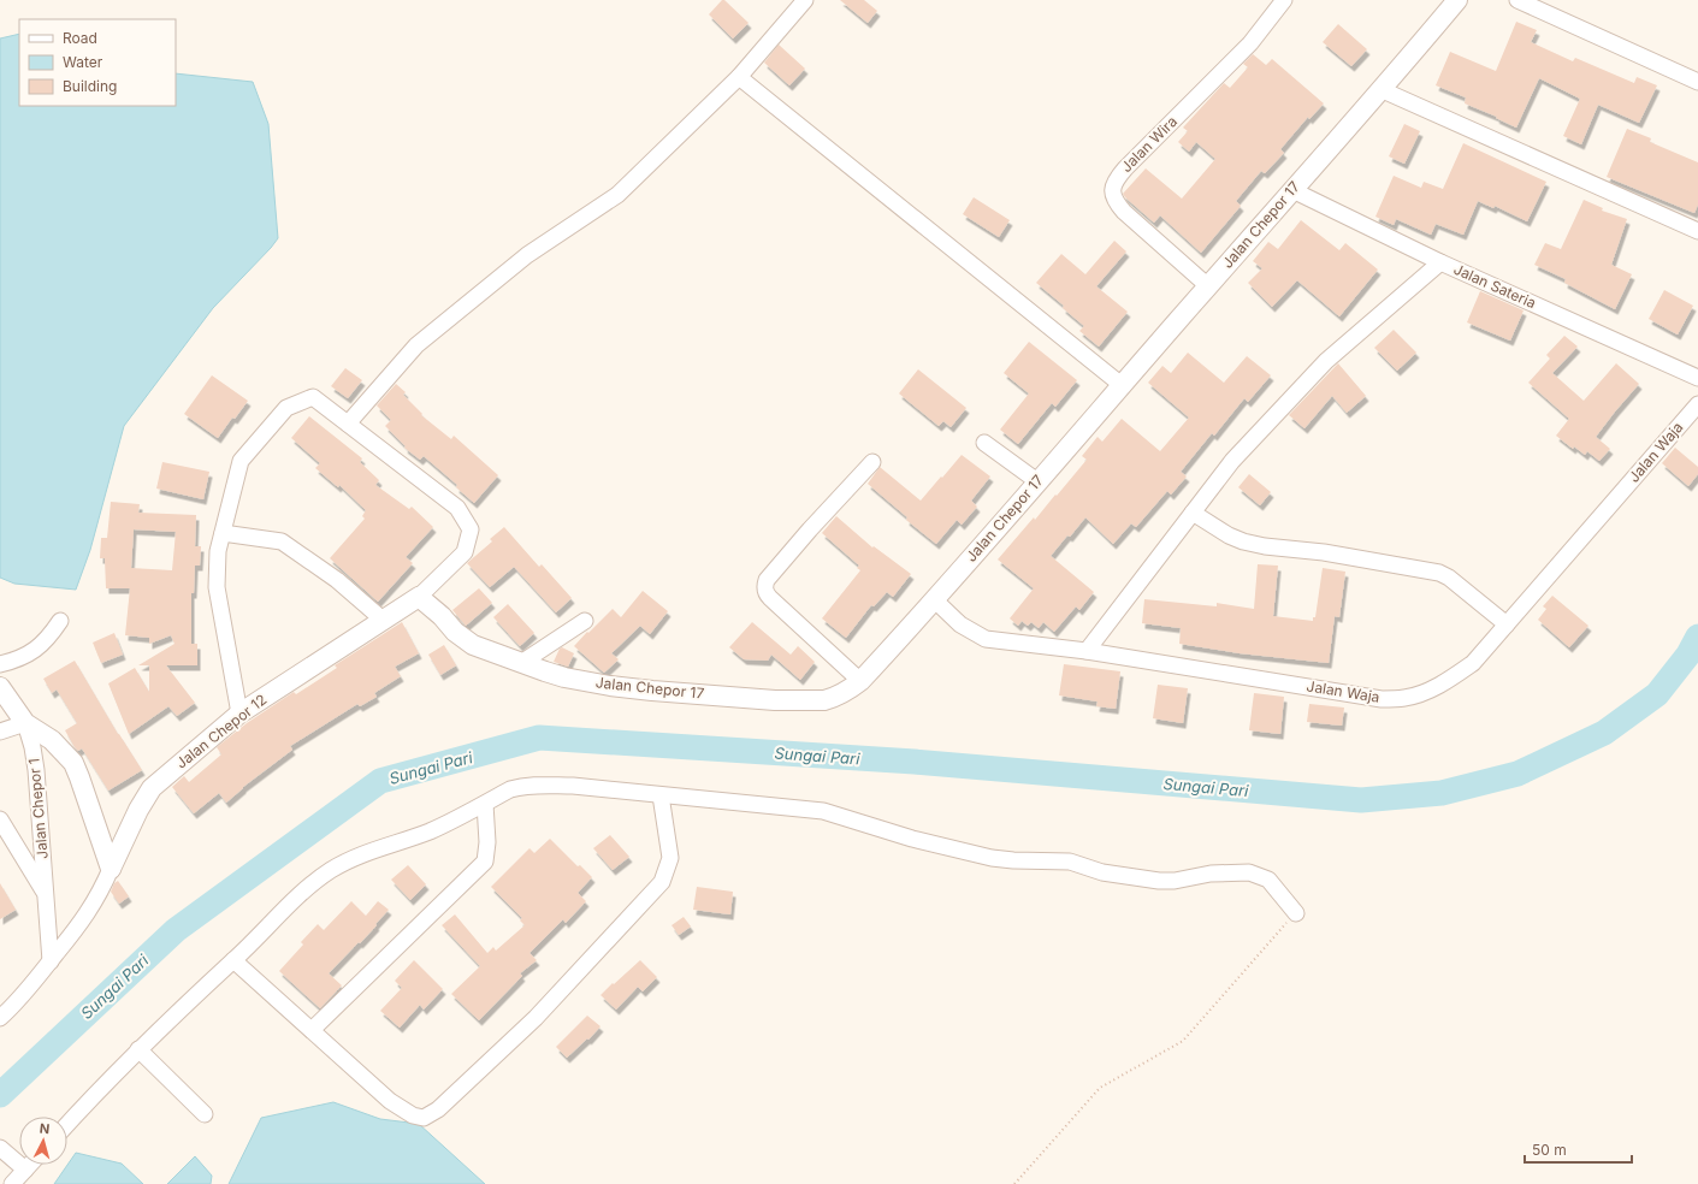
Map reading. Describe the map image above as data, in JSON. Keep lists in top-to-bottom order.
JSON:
{
  "streets": {
    "street": [
      "Jalan Wira",
      "Jalan Chepor 17",
      "Jalan Sateria",
      "Jalan Waja",
      "Jalan Chepor 12",
      "Jalan Chepor 1"
    ]
  },
  "crossings": [
    ["Jalan Wira", "Jalan Chepor 17"],
    ["Jalan Chepor 17", "Jalan Sateria"],
    ["Jalan Chepor 17", "Jalan Waja"],
    ["Jalan Chepor 17", "Jalan Chepor 12"]
  ],
  "water": ["Sungai Pari"],
  "legend": ["Road", "Water", "Building"],
  "scale_bar": "50 m",
  "north": "top"
}
